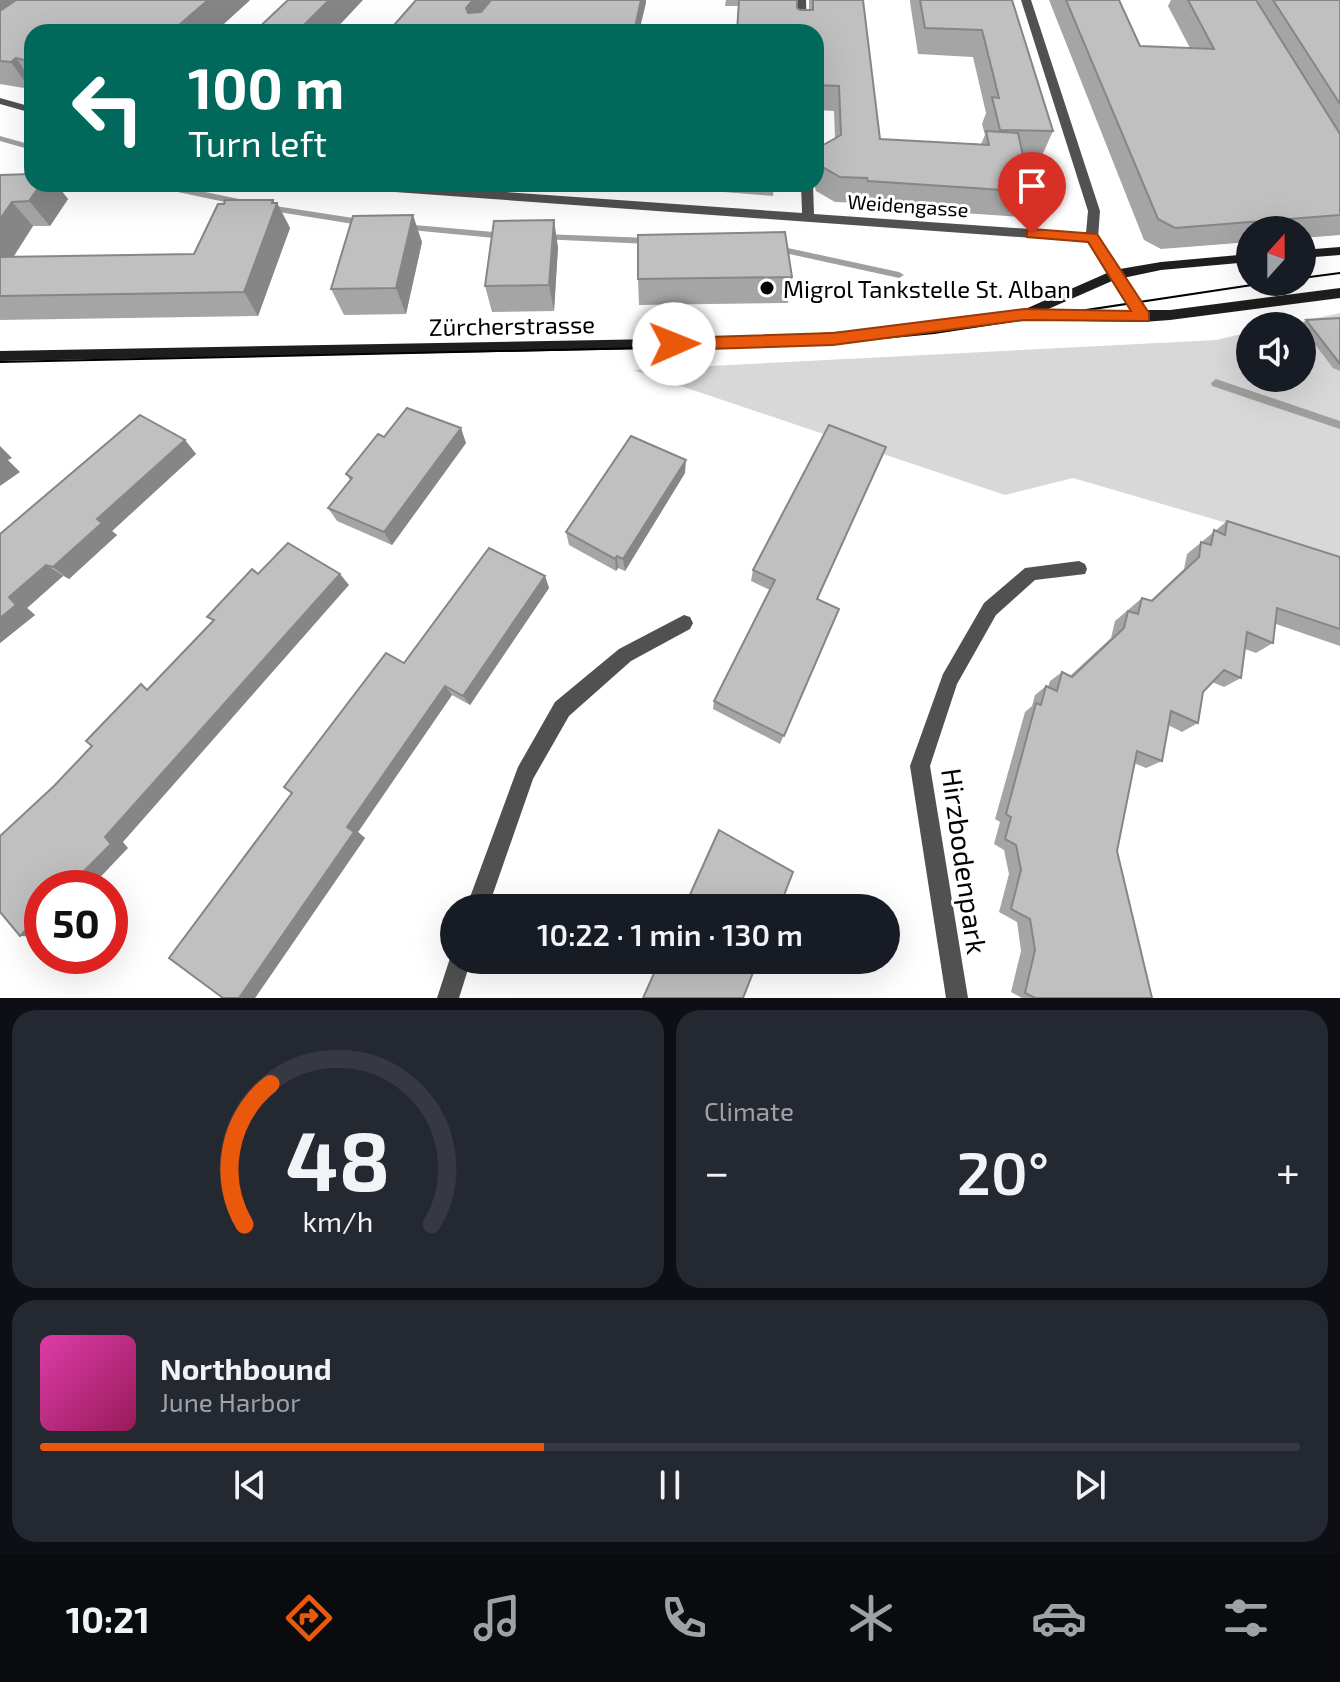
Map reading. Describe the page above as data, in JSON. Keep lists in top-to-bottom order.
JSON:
{
  "streets": {
    "main road": ["Zürcherstrasse"],
    "street": ["Weidengasse", "Hirzbodenpark"]
  },
  "places": ["Migrol Tankstelle St. Alban"],
  "north": "top",
  "page": {
    "turn": ["100 m", "Turn left"],
    "limit": "50",
    "trip": "10:22 · 1 min · 130 m",
    "tile": "Climate",
    "heat": ["−", "20°", "+"],
    "song": ["Northbound", "June Harbor"],
    "tabs": "10:21",
    "gauge": ["48", "km/h"]
  }
}
